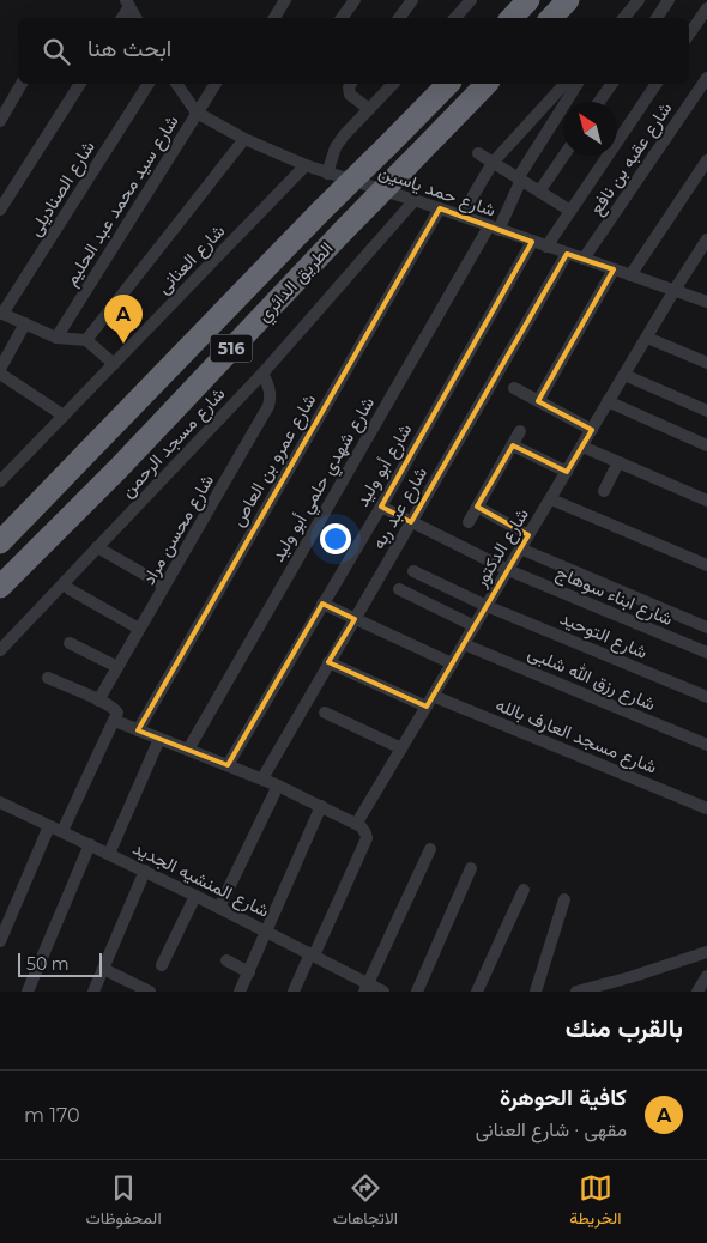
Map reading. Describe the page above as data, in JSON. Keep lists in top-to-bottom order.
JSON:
{
  "streets": {
    "highway": ["الطريق الدائري", "516"],
    "street": [
      "شارع عقبه بن نافع",
      "شارع الصناديلى",
      "شارع حمد ياسين",
      "شارع سيد محمد عبد الحليم",
      "شارع العنانى",
      "شارع مسجد الرحمن",
      "شارع عمرو بن العاص",
      "شارع أبو وليد",
      "شارع شهدي حلمي أبو وليد",
      "شارع عبد ربه",
      "شارع محسن مراد",
      "شارع الدكتور",
      "شارع ابناء سوهاج",
      "شارع التوحيد",
      "شارع رزق الله شلبى",
      "شارع مسجد العارف بالله",
      "شارع المنشيه الجديد"
    ]
  },
  "crossings": [
    ["شارع عقبه بن نافع", "شارع حمد ياسين"],
    ["شارع حمد ياسين", "شارع سيد محمد عبد الحليم"],
    ["شارع حمد ياسين", "شارع العنانى"],
    ["شارع حمد ياسين", "شارع مسجد الرحمن"],
    ["شارع حمد ياسين", "شارع عمرو بن العاص"],
    ["شارع حمد ياسين", "شارع أبو وليد"],
    ["شارع حمد ياسين", "شارع شهدي حلمي أبو وليد"],
    ["شارع حمد ياسين", "شارع عبد ربه"],
    ["شارع حمد ياسين", "شارع الدكتور"],
    ["شارع مسجد الرحمن", "شارع محسن مراد"],
    ["شارع أبو وليد", "شارع ابناء سوهاج"],
    ["شارع عبد ربه", "شارع ابناء سوهاج"],
    ["شارع عبد ربه", "شارع مسجد العارف بالله"],
    ["شارع الدكتور", "شارع ابناء سوهاج"],
    ["شارع الدكتور", "شارع التوحيد"],
    ["شارع الدكتور", "شارع رزق الله شلبى"],
    ["شارع الدكتور", "شارع مسجد العارف بالله"]
  ],
  "scale_bar": "50 m",
  "north": "top left",
  "page": {
    "search": "ابحث هنا",
    "pins": "A",
    "scale": "50 m",
    "heading": "بالقرب منك",
    "list": [
      {
        "mark": "A",
        "name": "كافية الحوهرة",
        "note": "مقهى · شارع العنانى",
        "value": "170 m"
      }
    ],
    "nav": ["الخريطة", "الاتجاهات", "المحفوظات"]
  }
}
